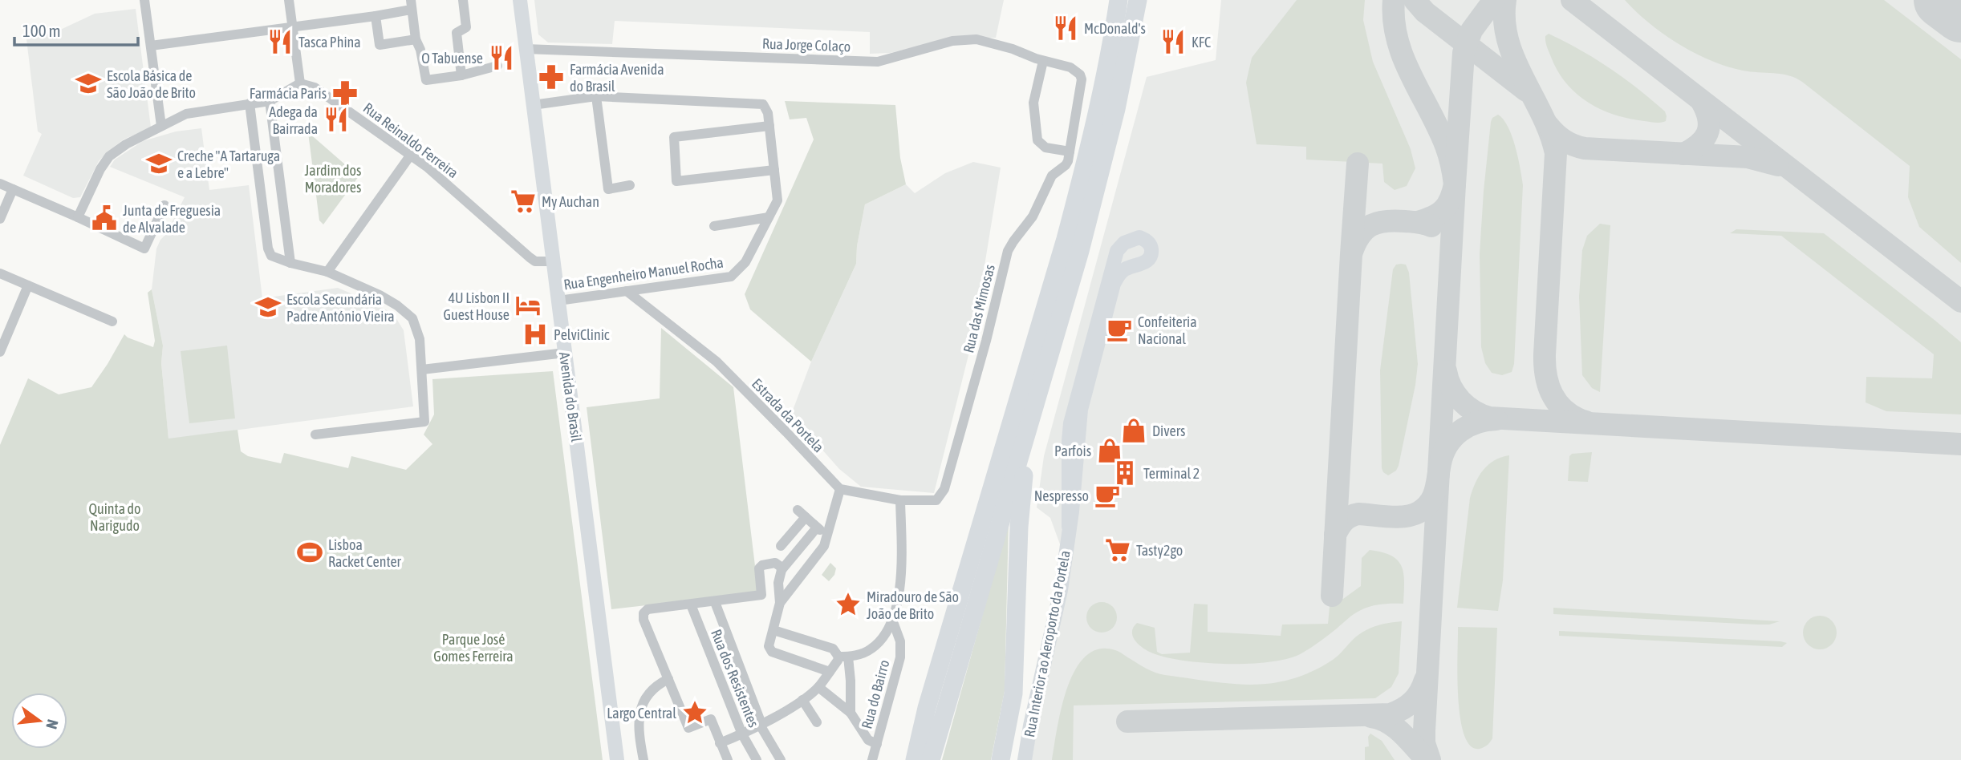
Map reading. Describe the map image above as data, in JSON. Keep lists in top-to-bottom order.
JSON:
{
  "streets": {
    "street": [
      "Rua Jorge Colaço",
      "Rua Reinaldo Ferreira",
      "Rua Engenheiro Manuel Rocha",
      "Rua das Mimosas",
      "Avenida do Brasil",
      "Estrada da Portela",
      "Rua Interior ao Aeroporto da Portela",
      "Rua dos Resistentes",
      "Rua do Bairro"
    ]
  },
  "crossings": [
    ["Rua Jorge Colaço", "Rua das Mimosas"],
    ["Rua Jorge Colaço", "Avenida do Brasil"],
    ["Rua Reinaldo Ferreira", "Avenida do Brasil"],
    ["Rua Engenheiro Manuel Rocha", "Avenida do Brasil"],
    ["Rua Engenheiro Manuel Rocha", "Estrada da Portela"],
    ["Rua das Mimosas", "Rua do Bairro"]
  ],
  "parks": ["Jardim dos Moradores", "Quinta do Narigudo", "Parque José Gomes Ferreira"],
  "places": {
    "restaurant": [
      "McDonald's",
      "Tasca Phina",
      "KFC",
      "O Tabuense",
      "Adega da Bairrada"
    ],
    "pharmacy": ["Farmácia Avenida do Brasil", "Farmácia Paris"],
    "school or university": ["Escola Básica de São João de Brito", "Creche \"A Tartaruga e a Lebre\"", "Escola Secundária Padre António Vieira"],
    "supermarket": ["My Auchan", "Tasty2go"],
    "public building": ["Junta de Freguesia de Alvalade"],
    "hotel": ["4U Lisbon II Guest House"],
    "cafe": ["Confeiteria Nacional", "Nespresso"],
    "hospital": ["PelviClinic"],
    "shop": ["Divers", "Parfois"],
    "building": ["Terminal 2"],
    "sports": ["Lisboa Racket Center"],
    "place": ["Miradouro de São João de Brito", "Largo Central"]
  },
  "scale_bar": "100 m",
  "north": "right"
}
